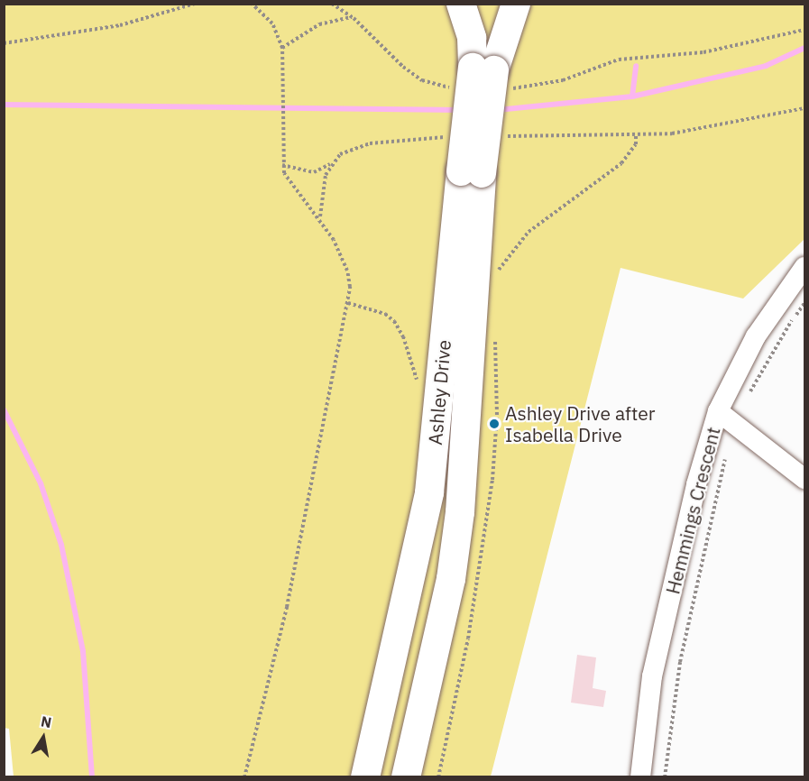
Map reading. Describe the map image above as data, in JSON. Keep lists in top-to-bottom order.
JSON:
{
  "streets": {
    "main road": ["Ashley Drive"],
    "street": ["Hemmings Crescent"]
  },
  "places": ["Ashley Drive after Isabella Drive"],
  "north": "top"
}
